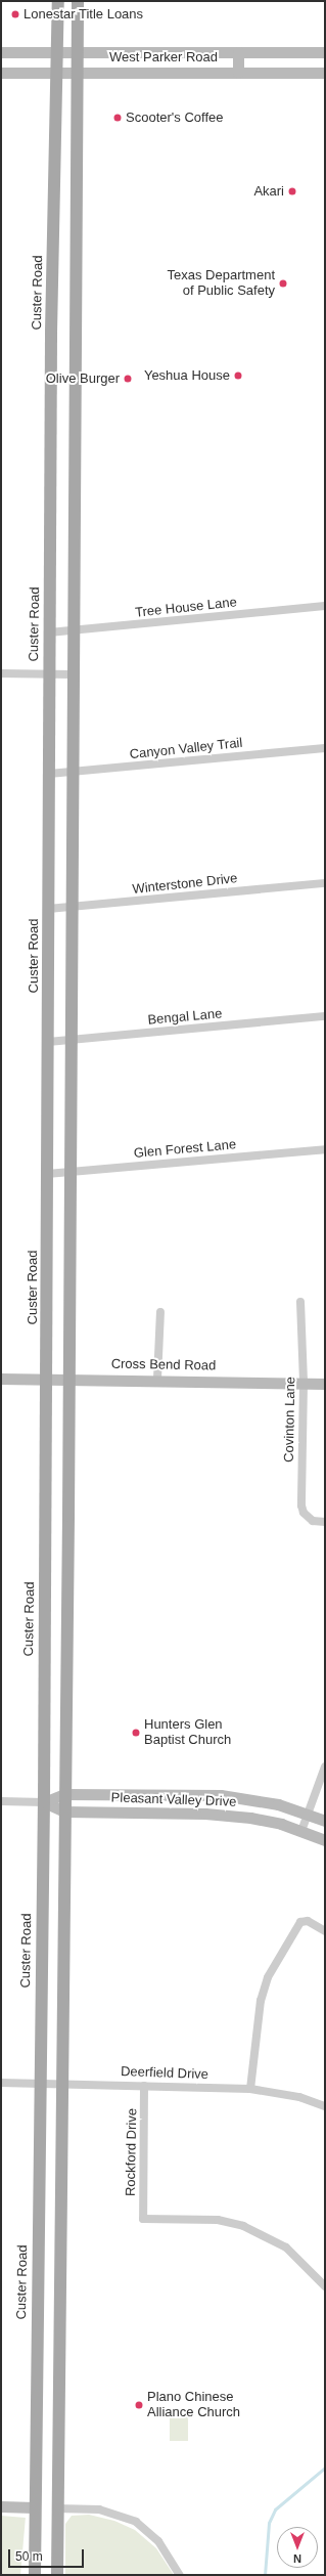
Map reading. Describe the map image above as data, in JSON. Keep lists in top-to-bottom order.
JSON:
{
  "streets": {
    "main road": ["Custer Road"],
    "street": [
      "West Parker Road",
      "Tree House Lane",
      "Canyon Valley Trail",
      "Winterstone Drive",
      "Bengal Lane",
      "Glen Forest Lane",
      "Cross Bend Road",
      "Covinton Lane",
      "Pleasant Valley Drive",
      "Deerfield Drive",
      "Rockford Drive"
    ]
  },
  "crossings": [
    ["West Parker Road", "Custer Road"],
    ["Custer Road", "Tree House Lane"],
    ["Custer Road", "Canyon Valley Trail"],
    ["Custer Road", "Winterstone Drive"],
    ["Custer Road", "Bengal Lane"],
    ["Custer Road", "Glen Forest Lane"],
    ["Custer Road", "Cross Bend Road"],
    ["Custer Road", "Pleasant Valley Drive"],
    ["Custer Road", "Deerfield Drive"],
    ["Cross Bend Road", "Covinton Lane"],
    ["Deerfield Drive", "Rockford Drive"]
  ],
  "places": [
    "Lonestar Title Loans",
    "Scooter's Coffee",
    "Akari",
    "Texas Department of Public Safety",
    "Yeshua House",
    "Olive Burger",
    "Hunters Glen Baptist Church",
    "Plano Chinese Alliance Church"
  ],
  "scale_bar": "50 m",
  "north": "bottom"
}
